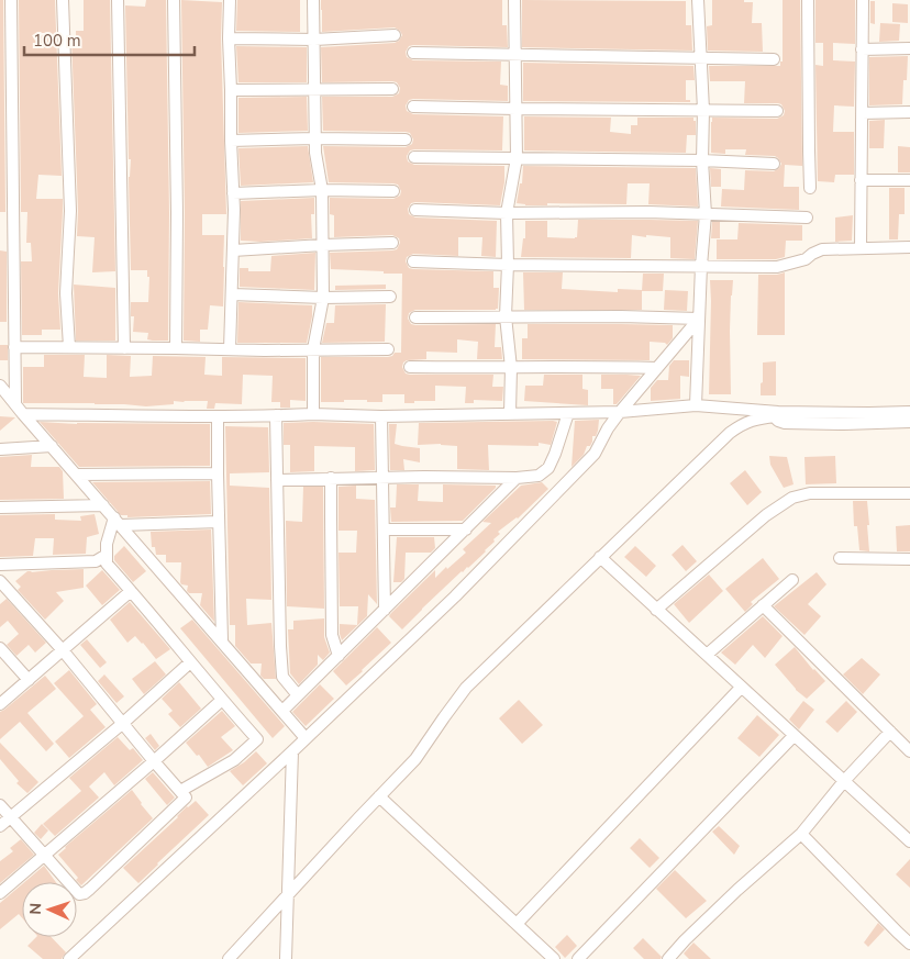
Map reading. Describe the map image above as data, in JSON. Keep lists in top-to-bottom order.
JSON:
{
  "scale_bar": "100 m",
  "north": "left"
}
